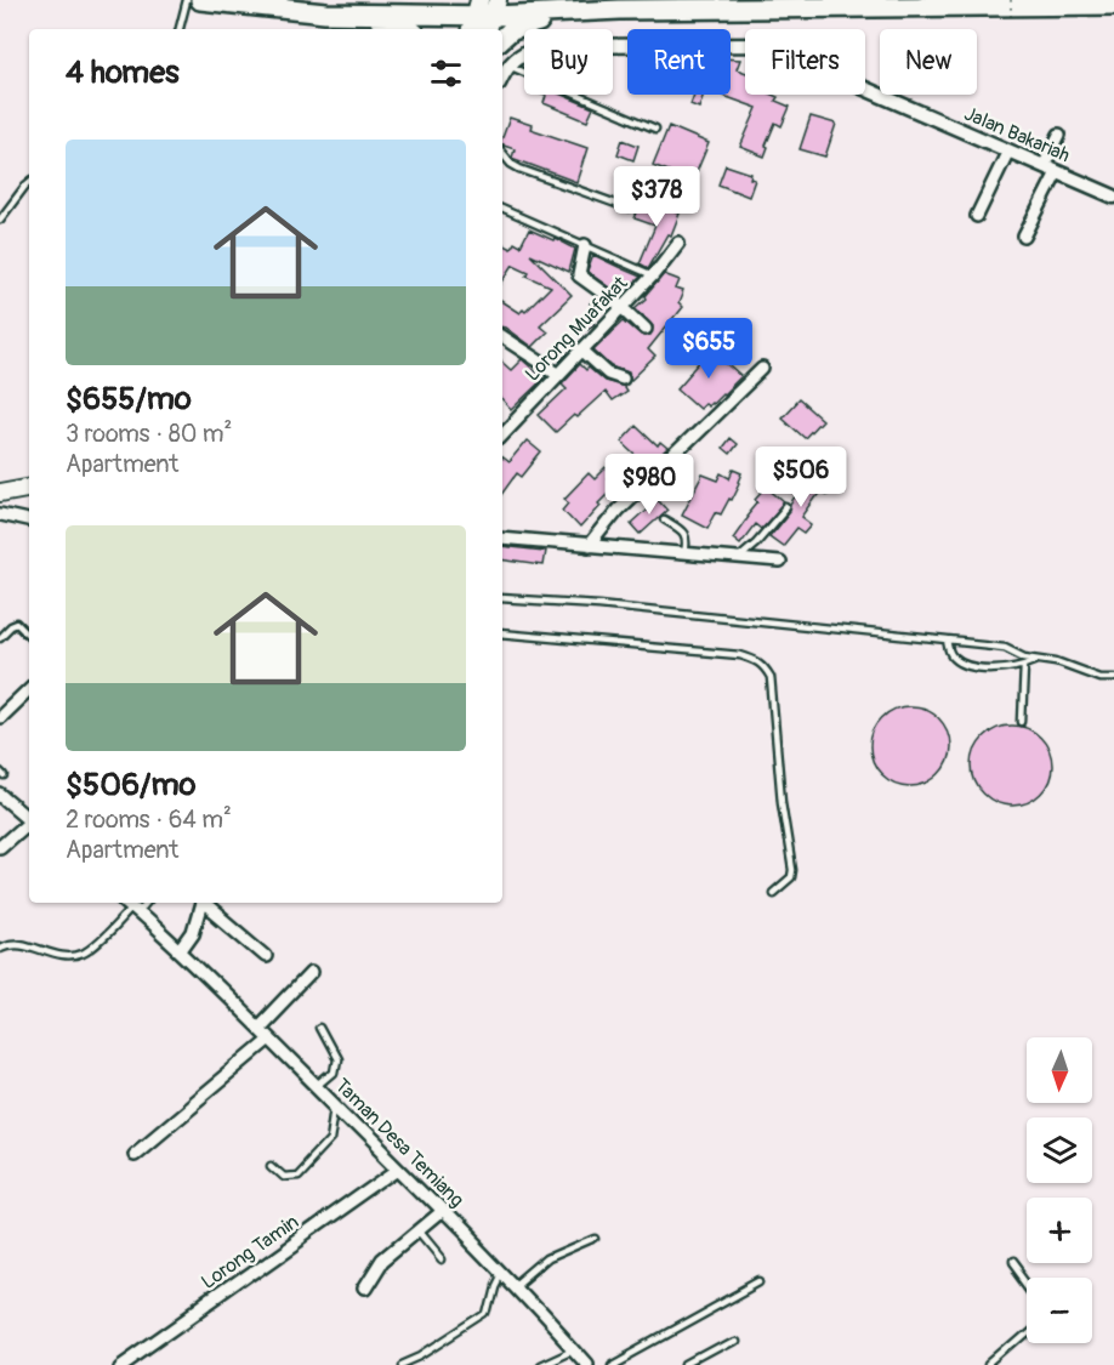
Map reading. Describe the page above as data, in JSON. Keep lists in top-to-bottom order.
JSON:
{
  "streets": {
    "street": [
      "Jalan Bakariah",
      "Lorong Muafakat",
      "Taman Desa Temiang",
      "Lorong Tamin"
    ]
  },
  "crossings": [
    ["Taman Desa Temiang", "Lorong Tamin"]
  ],
  "north": "bottom",
  "page": {
    "chip": [
      "Buy",
      "Rent",
      "Filters",
      "New"
    ],
    "heading": "4 homes",
    "list": [
      {
        "name": "$655/mo",
        "note": "3 rooms · 80 m² · Apartment"
      },
      {
        "name": "$506/mo",
        "note": "2 rooms · 64 m² · Apartment"
      }
    ],
    "price": [
      "$378",
      "$655",
      "$506",
      "$980"
    ],
    "map_buttons": ["+", "−"]
  }
}
